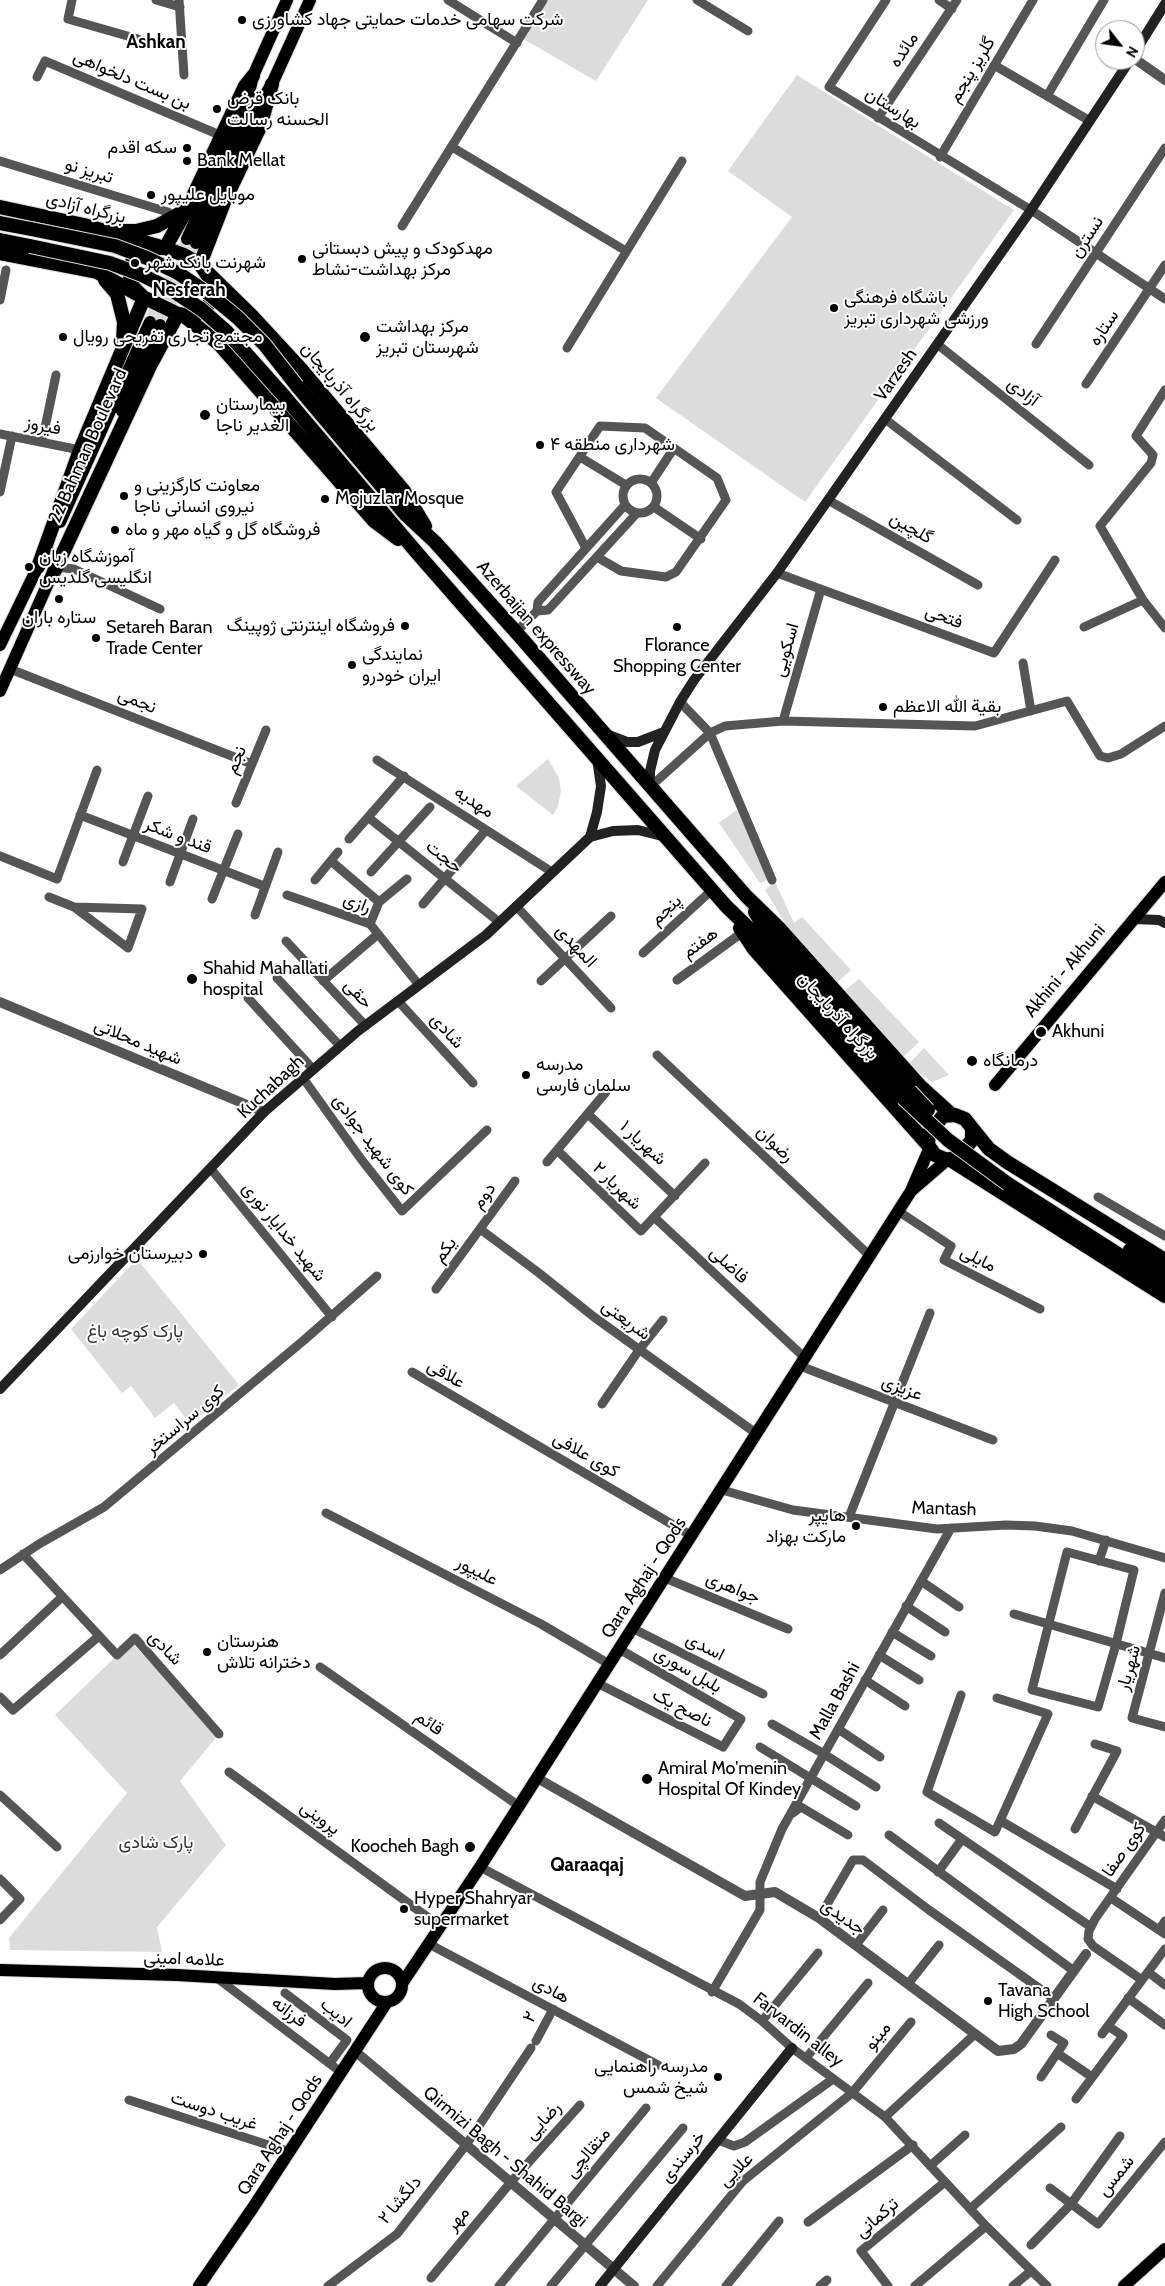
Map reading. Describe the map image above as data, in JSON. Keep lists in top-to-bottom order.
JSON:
{
  "streets": {
    "highway": ["بزرگراه آزادی", "بزرگراه آذربایجان", "Azerbaijan expressway"],
    "main road": [
      "Varzesh",
      "22 Bahman Boulevard",
      "Akhini - Akhuni",
      "Kuchabagh",
      "Qara Aghaj - Qods",
      "علامه امینی",
      "خرسندی"
    ],
    "street": [
      "مائده",
      "گلریز پنجم",
      "بن بست دلخواهی",
      "بهارستان",
      "تبریز نو",
      "نسترن",
      "ستاره",
      "آزادی",
      "فیروز",
      "گلچین",
      "فتحی",
      "اسکویی",
      "نجمی",
      "نجم",
      "مهدیه",
      "قند و شکر",
      "حجت",
      "رازی",
      "پنجم",
      "هفتم",
      "المهدی",
      "حقی",
      "شادی",
      "شهید محلاتی",
      "شهریار ۱",
      "رضوان",
      "کوی شهید جوادی",
      "شهریار ۲",
      "دوم",
      "شهید خدایار نوری",
      "یکم",
      "مایلی",
      "فاضلی",
      "شریعتی",
      "علاقی",
      "عزیزی",
      "کوی سراستخر",
      "کوی علافی",
      "Mantash",
      "علیپور",
      "جواهری",
      "اسدی",
      "شهریار",
      "بلبل سوری",
      "Malla Bashi",
      "ناصح یک",
      "قائم",
      "پروینی",
      "کوی صفا",
      "جدیدی",
      "هادی",
      "فرزانه",
      "ادیب",
      "۲",
      "Farvardin alley",
      "مینو",
      "غریب دوست",
      "رضایی",
      "متقالچی",
      "Qirmizi Bagh - Shahid Bargi",
      "علایی",
      "شمس",
      "دلگشا ۲",
      "ترکمانی",
      "مهر"
    ]
  },
  "crossings": [
    ["مائده", "بهارستان"],
    ["گلریز پنجم", "بهارستان"],
    ["بهارستان", "نسترن"],
    ["بهارستان", "ستاره"],
    ["بهارستان", "Varzesh"],
    ["بزرگراه آزادی", "بزرگراه آذربایجان"],
    ["Varzesh", "آزادی"],
    ["Varzesh", "گلچین"],
    ["Varzesh", "فتحی"],
    ["Varzesh", "Azerbaijan expressway"],
    ["بزرگراه آذربایجان", "Azerbaijan expressway"],
    ["بزرگراه آذربایجان", "هفتم"],
    ["22 Bahman Boulevard", "نجمی"],
    ["فتحی", "اسکویی"],
    ["نجمی", "نجم"],
    ["مهدیه", "Kuchabagh"],
    ["حجت", "Kuchabagh"],
    ["رازی", "Kuchabagh"],
    ["المهدی", "Kuchabagh"],
    ["حقی", "Kuchabagh"],
    ["شادی", "Kuchabagh"],
    ["شادی", "کوی سراستخر"],
    ["شهید محلاتی", "Kuchabagh"],
    ["Kuchabagh", "کوی شهید جوادی"],
    ["Kuchabagh", "شهید خدایار نوری"],
    ["رضوان", "Qara Aghaj - Qods"],
    ["شهریار ۲", "فاضلی"],
    ["دوم", "یکم"],
    ["دوم", "شریعتی"],
    ["شهید خدایار نوری", "کوی سراستخر"],
    ["یکم", "شریعتی"],
    ["مایلی", "Qara Aghaj - Qods"],
    ["فاضلی", "عزیزی"],
    ["فاضلی", "Qara Aghaj - Qods"],
    ["شریعتی", "Qara Aghaj - Qods"],
    ["علاقی", "کوی علافی"],
    ["عزیزی", "Qara Aghaj - Qods"],
    ["کوی علافی", "Qara Aghaj - Qods"],
    ["Mantash", "Qara Aghaj - Qods"],
    ["Mantash", "Malla Bashi"],
    ["علیپور", "Qara Aghaj - Qods"],
    ["Qara Aghaj - Qods", "جواهری"],
    ["Qara Aghaj - Qods", "اسدی"],
    ["Qara Aghaj - Qods", "بلبل سوری"],
    ["Qara Aghaj - Qods", "ناصح یک"],
    ["Qara Aghaj - Qods", "قائم"],
    ["Qara Aghaj - Qods", "پروینی"],
    ["Qara Aghaj - Qods", "جدیدی"],
    ["Qara Aghaj - Qods", "علامه امینی"],
    ["Qara Aghaj - Qods", "هادی"],
    ["Qara Aghaj - Qods", "فرزانه"],
    ["Qara Aghaj - Qods", "Farvardin alley"],
    ["Qara Aghaj - Qods", "غریب دوست"],
    ["Qara Aghaj - Qods", "Qirmizi Bagh - Shahid Bargi"],
    ["بلبل سوری", "ناصح یک"],
    ["Malla Bashi", "جدیدی"],
    ["Malla Bashi", "Farvardin alley"],
    ["علامه امینی", "فرزانه"],
    ["هادی", "۲"],
    ["فرزانه", "ادیب"],
    ["۲", "Qirmizi Bagh - Shahid Bargi"],
    ["۲", "دلگشا ۲"],
    ["Farvardin alley", "مینو"],
    ["Farvardin alley", "خرسندی"],
    ["Farvardin alley", "علایی"],
    ["Farvardin alley", "ترکمانی"],
    ["مینو", "علایی"],
    ["رضایی", "Qirmizi Bagh - Shahid Bargi"],
    ["رضایی", "مهر"],
    ["متقالچی", "Qirmizi Bagh - Shahid Bargi"],
    ["Qirmizi Bagh - Shahid Bargi", "خرسندی"],
    ["Qirmizi Bagh - Shahid Bargi", "دلگشا ۲"],
    ["Qirmizi Bagh - Shahid Bargi", "مهر"]
  ],
  "districts": ["Ashkan", "Nesferah", "Qaraaqaj"],
  "parks": ["پارک کوچه باغ", "پارک شادی"],
  "places": [
    "شرکت سهامی خدمات حمایتی جهاد کشاورزی",
    "بانک قرض الحسنه رسالت",
    "سکه اقدم",
    "Bank Mellat",
    "موبایل علیپور",
    "مهدکودک و پیش دبستانی مرکز بهداشت-نشاط",
    "شهرنت بانک شهر",
    "باشگاه فرهنگی ورزشی شهرداری تبریز",
    "مجتمع تجاری تفریحی رویال",
    "مرکز بهداشت شهرستان تبریز",
    "بیمارستان الغدیر ناجا",
    "شهرداری منطقه ۴",
    "معاونت کارگزینی و نیروی انسانی ناجا",
    "Mojuzlar Mosque",
    "فروشگاه گل و گیاه مهر و ماه",
    "آموزشگاه زبان انگلیسی گلدیس",
    "ستاره باران",
    "فروشگاه اینترنتی ژوپینگ",
    "Florance Shopping Center",
    "Setareh Baran Trade Center",
    "نمایندگی ایران خودرو",
    "بقیة الله الاعظم",
    "Shahid Mahallati hospital",
    "Akhuni",
    "درمانگاه",
    "مدرسه سلمان فارسی",
    "دبیرستان خوارزمی",
    "هایپر مارکت بهزاد",
    "هنرستان دخترانه تلاش",
    "Amiral Mo'menin Hospital Of Kindey",
    "Koocheh Bagh",
    "Hyper Shahryar supermarket",
    "Tavana High School",
    "مدرسه راهنمایی شیخ شمس"
  ],
  "north": "bottom right"
}
